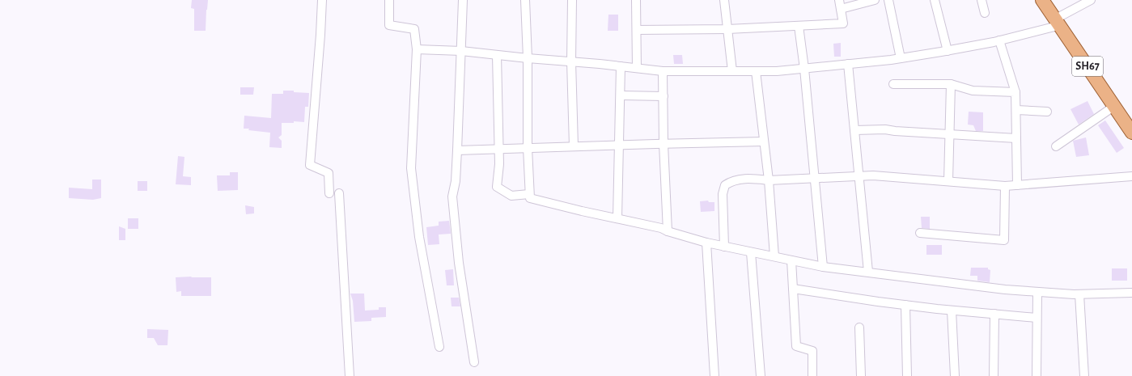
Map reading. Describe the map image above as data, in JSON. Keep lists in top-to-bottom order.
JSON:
{
  "streets": {
    "main road": ["SH67"]
  }
}
